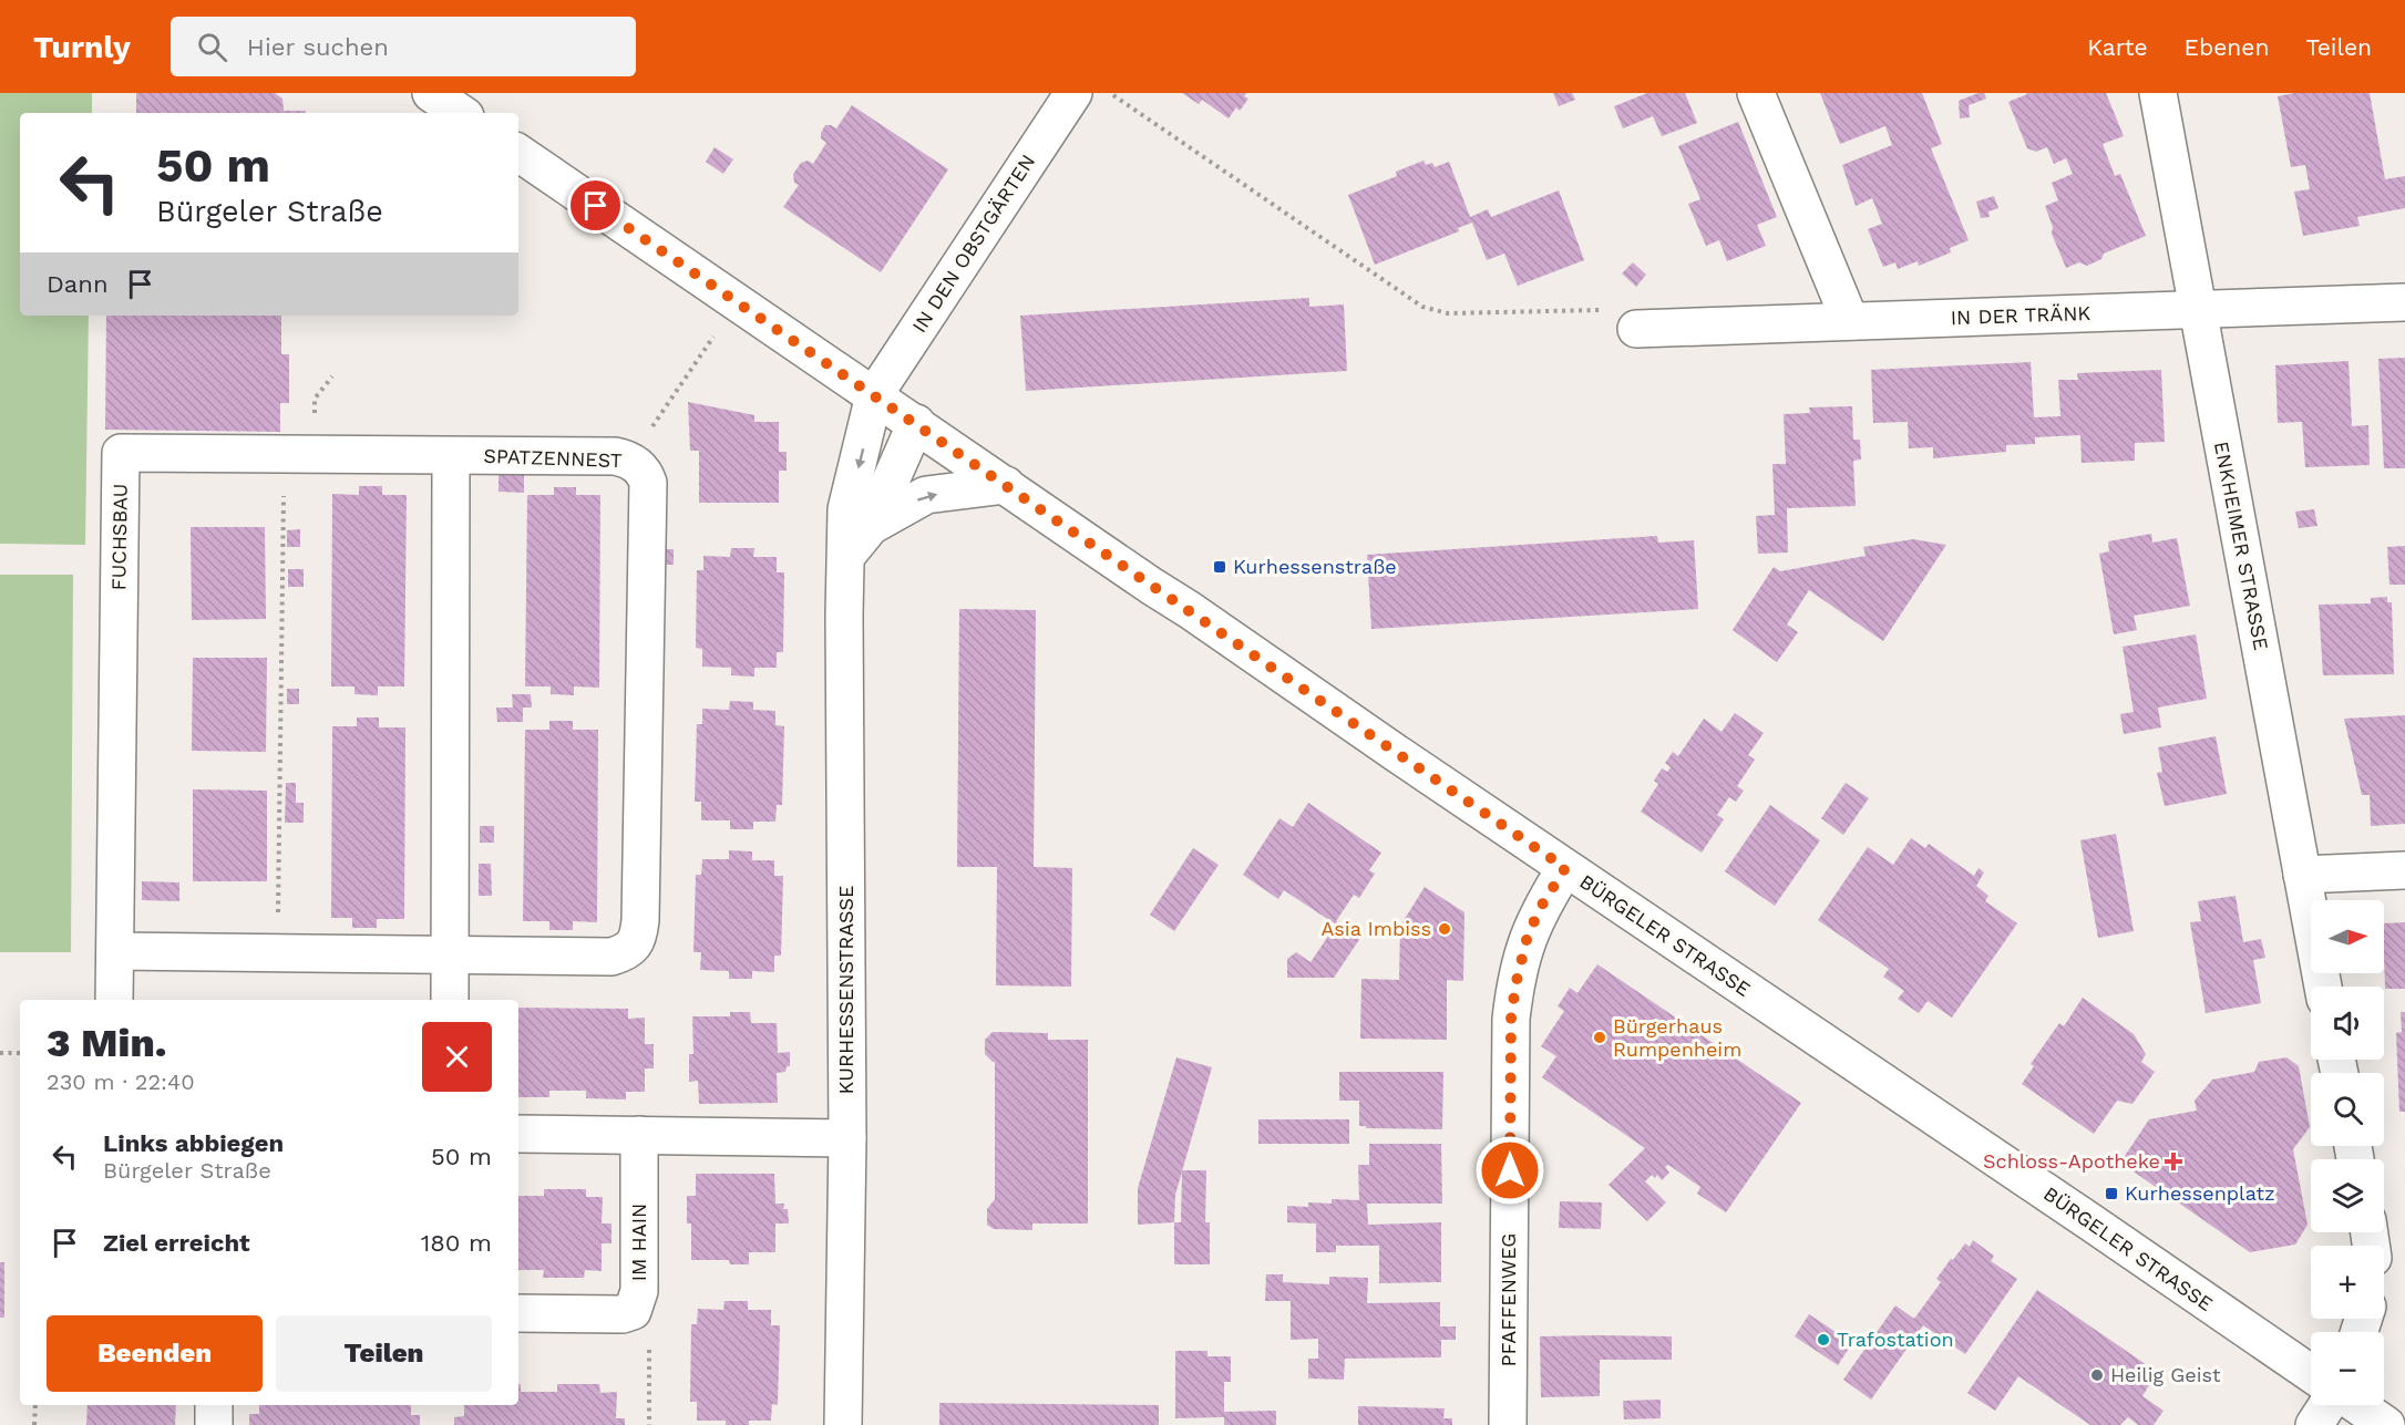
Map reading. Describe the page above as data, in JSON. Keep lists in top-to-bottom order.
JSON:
{
  "streets": {
    "street": [
      "IN DEN OBSTGÄRTEN",
      "IN DER TRÄNK",
      "SPATZENNEST",
      "FUCHSBAU",
      "ENKHEIMER STRASSE",
      "BÜRGELER STRASSE",
      "KURHESSENSTRASSE",
      "IM HAIN",
      "PFAFFENWEG"
    ]
  },
  "crossings": [
    ["IN DEN OBSTGÄRTEN", "BÜRGELER STRASSE"],
    ["IN DEN OBSTGÄRTEN", "KURHESSENSTRASSE"],
    ["IN DER TRÄNK", "ENKHEIMER STRASSE"],
    ["SPATZENNEST", "FUCHSBAU"],
    ["BÜRGELER STRASSE", "KURHESSENSTRASSE"],
    ["BÜRGELER STRASSE", "PFAFFENWEG"]
  ],
  "places": {
    "transit": ["Kurhessenstraße", "Kurhessenplatz"],
    "other": [
      "Asia Imbiss",
      "Bürgerhaus Rumpenheim",
      "Trafostation",
      "Heilig Geist"
    ],
    "health": ["Schloss-Apotheke"]
  },
  "north": "right",
  "page": {
    "header": "Turnly",
    "search": "Hier suchen",
    "nav": ["Karte", "Ebenen", "Teilen"],
    "turn": ["50 m", "Bürgeler Straße"],
    "then": "Dann",
    "map_buttons": ["+", "−"],
    "heading": ["3 Min.", "230 m · 22:40"],
    "list": [
      {
        "name": "Links abbiegen",
        "note": "Bürgeler Straße",
        "value": "50 m"
      },
      {
        "name": "Ziel erreicht",
        "value": "180 m"
      }
    ],
    "buttons": ["Beenden", "Teilen"]
  }
}
